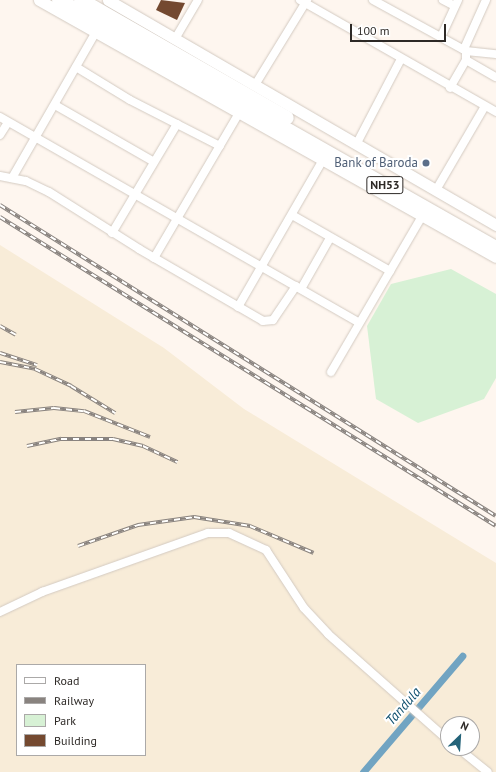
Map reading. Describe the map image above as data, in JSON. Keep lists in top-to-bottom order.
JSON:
{
  "streets": {
    "highway": ["NH53"]
  },
  "water": ["Tandula"],
  "places": ["Bank of Baroda"],
  "legend": [
    "Road",
    "Railway",
    "Park",
    "Building"
  ],
  "scale_bar": "100 m",
  "north": "top right"
}
